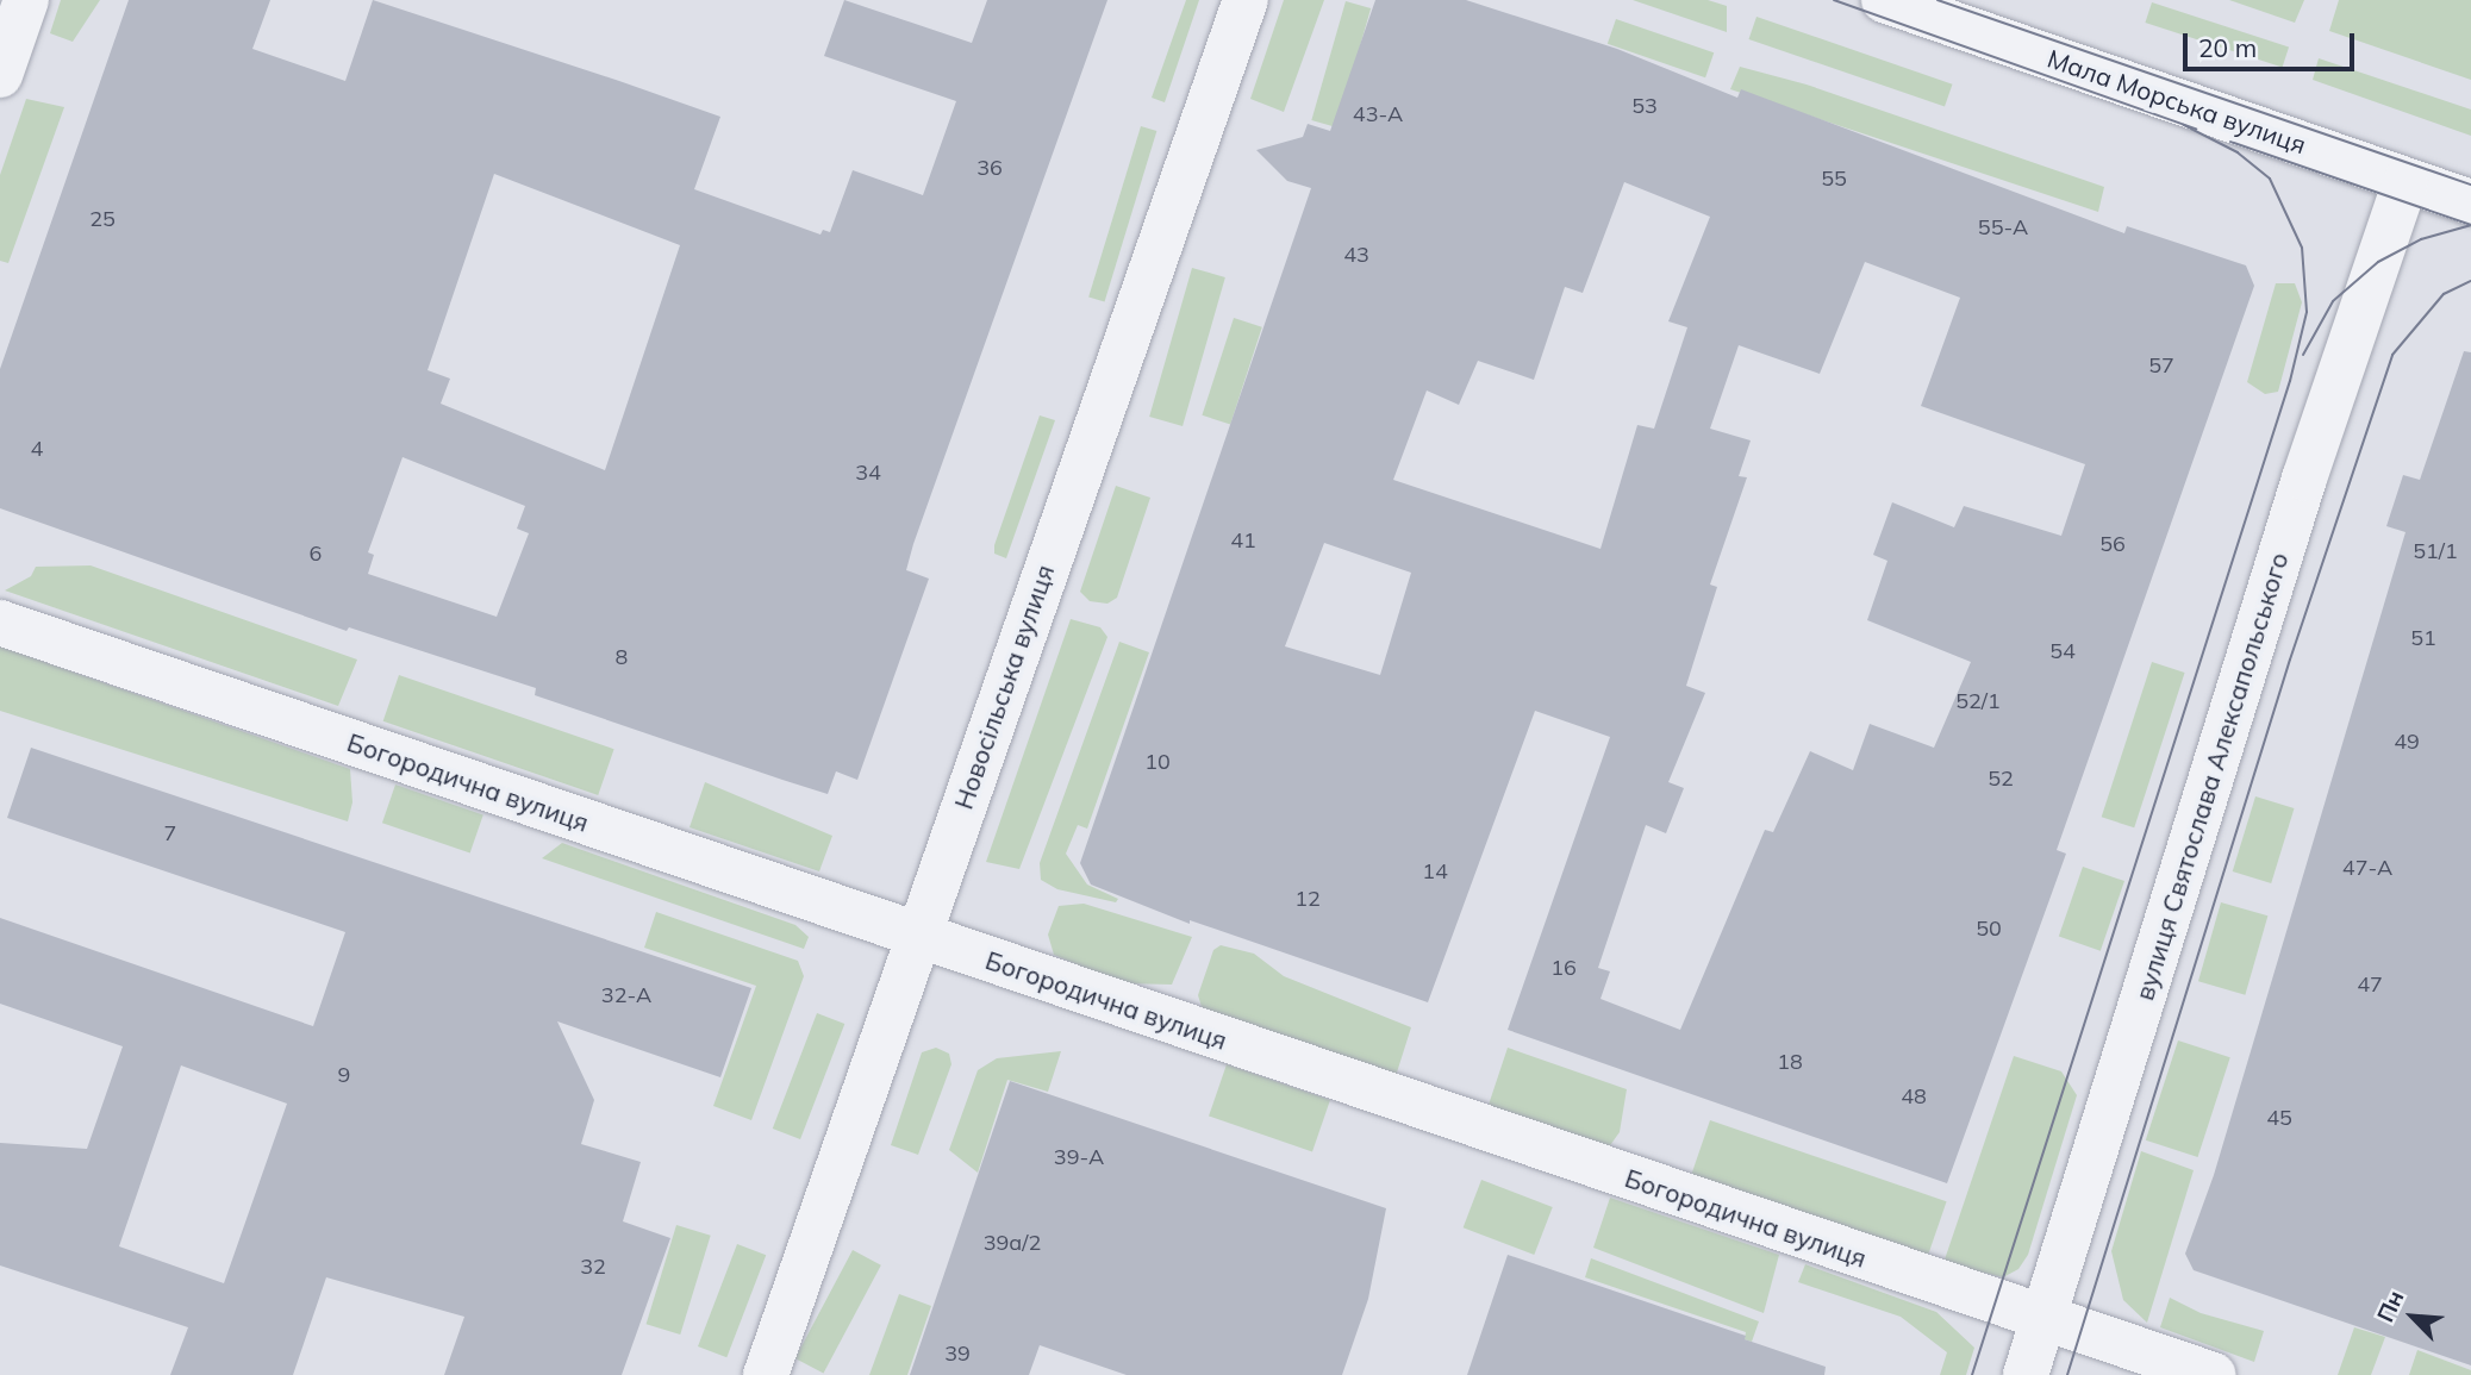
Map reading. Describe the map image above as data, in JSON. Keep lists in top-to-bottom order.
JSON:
{
  "streets": {
    "street": [
      "Мала Морська вулиця",
      "Новосільська вулиця",
      "вулиця Святослава Алексапольського",
      "Богородична вулиця"
    ]
  },
  "crossings": [
    ["Мала Морська вулиця", "вулиця Святослава Алексапольського"],
    ["Новосільська вулиця", "Богородична вулиця"],
    ["вулиця Святослава Алексапольського", "Богородична вулиця"]
  ],
  "house_numbers": [
    "53",
    "43-А",
    "36",
    "55",
    "25",
    "55-А",
    "43",
    "57",
    "4",
    "34",
    "41",
    "56",
    "51/1",
    "6",
    "51",
    "54",
    "8",
    "52/1",
    "49",
    "10",
    "52",
    "7",
    "47-А",
    "14",
    "12",
    "50",
    "16",
    "47",
    "32-А",
    "18",
    "9",
    "48",
    "45",
    "39-А",
    "39а/2",
    "32",
    "39"
  ],
  "scale_bar": "20 m",
  "north": "top left"
}
